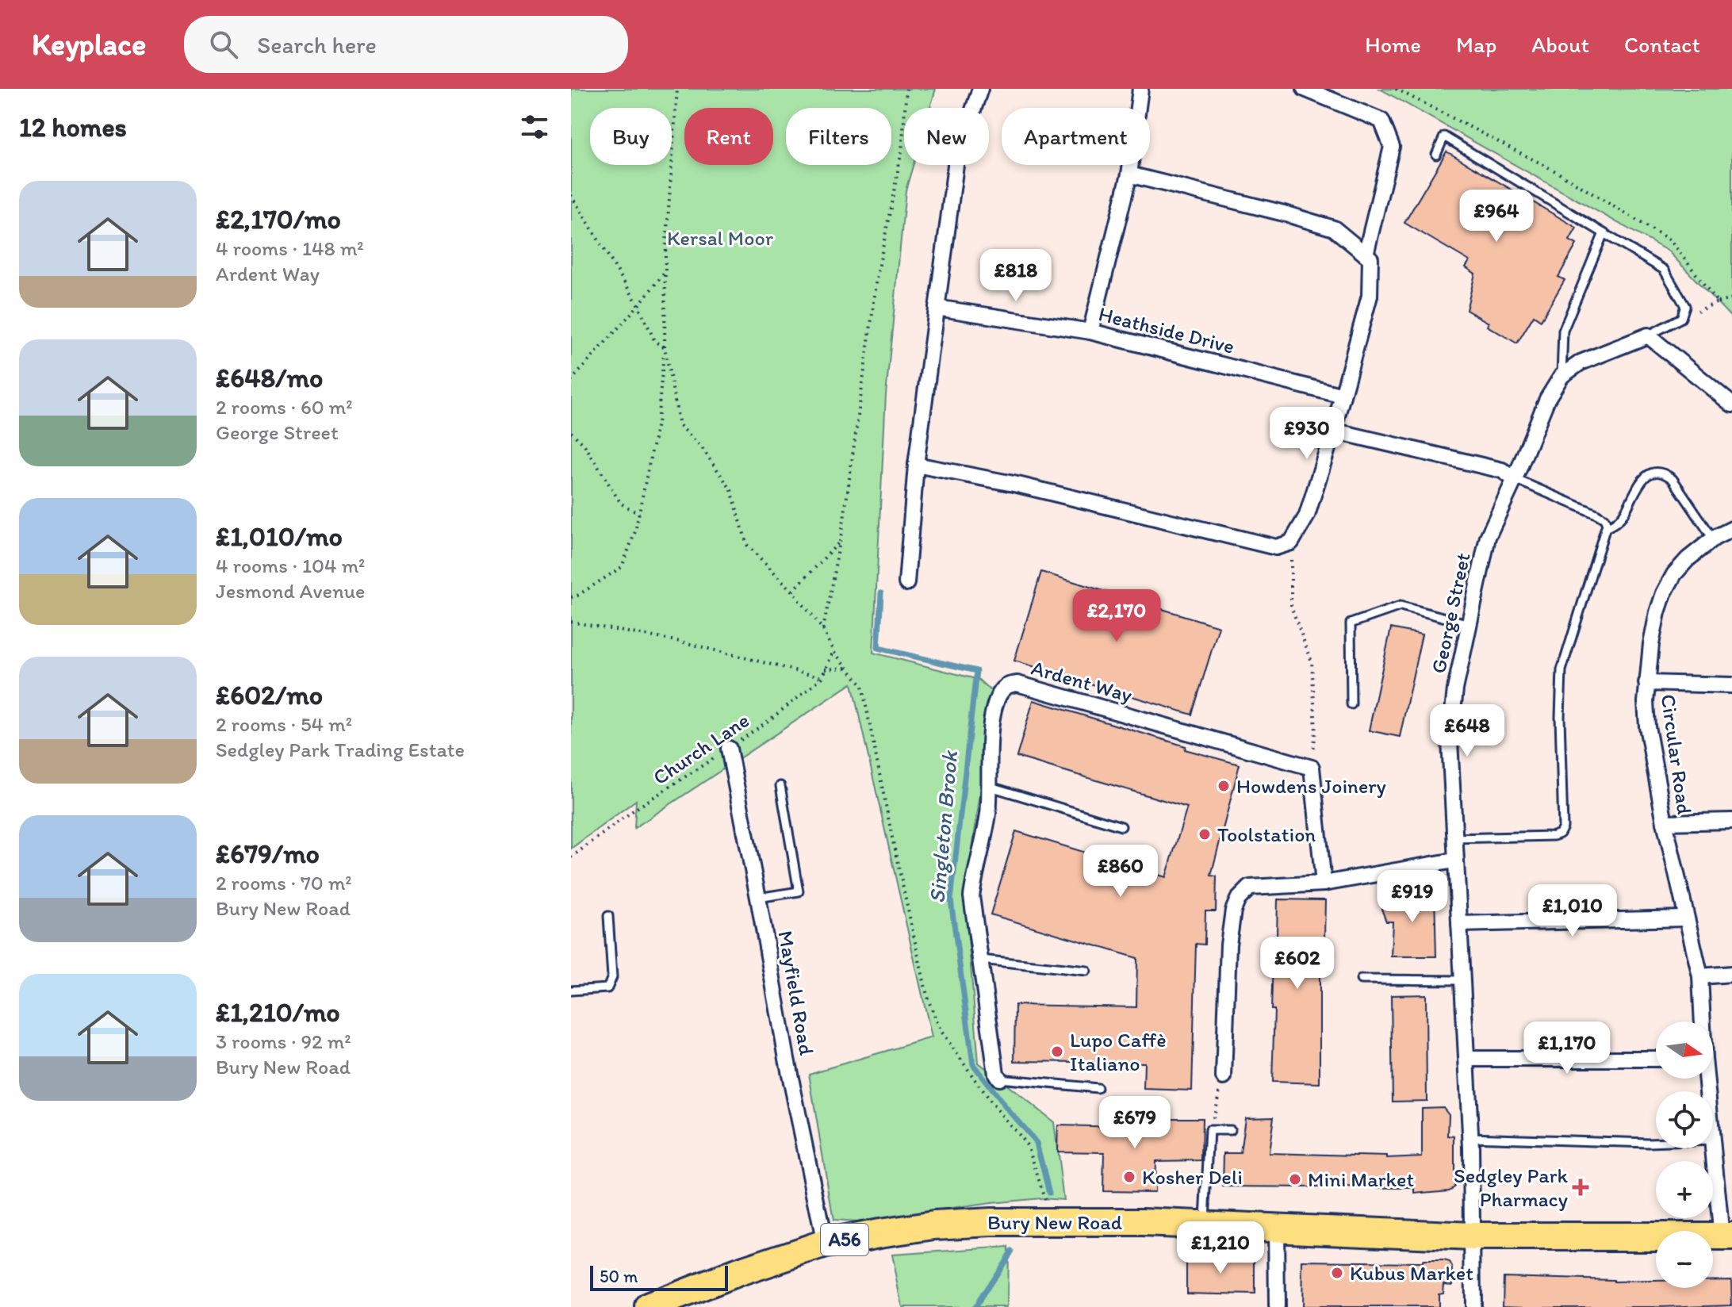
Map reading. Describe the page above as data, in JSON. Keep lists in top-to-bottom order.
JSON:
{
  "streets": {
    "highway": ["Bury New Road", "A56"],
    "street": [
      "Heathside Drive",
      "George Street",
      "Ardent Way",
      "Circular Road",
      "Mayfield Road"
    ],
    "path": ["Church Lane"]
  },
  "crossings": [
    ["George Street", "Bury New Road"],
    ["Church Lane", "Mayfield Road"],
    ["Circular Road", "Bury New Road"],
    ["Mayfield Road", "Bury New Road"]
  ],
  "water": ["Singleton Brook"],
  "parks": ["Kersal Moor"],
  "places": {
    "other": [
      "Howdens Joinery",
      "Toolstation",
      "Lupo Caffè Italiano",
      "Kosher Deli",
      "Mini Market",
      "Kubus Market"
    ],
    "health": ["Sedgley Park Pharmacy"]
  },
  "scale_bar": "50 m",
  "north": "right",
  "page": {
    "header": "Keyplace",
    "search": "Search here",
    "nav": [
      "Home",
      "Map",
      "About",
      "Contact"
    ],
    "heading": "12 homes",
    "chip": [
      "Buy",
      "Rent",
      "Filters",
      "New",
      "Apartment"
    ],
    "list": [
      {
        "name": "£2,170/mo",
        "note": "4 rooms · 148 m² · Ardent Way"
      },
      {
        "name": "£648/mo",
        "note": "2 rooms · 60 m² · George Street"
      },
      {
        "name": "£1,010/mo",
        "note": "4 rooms · 104 m² · Jesmond Avenue"
      },
      {
        "name": "£602/mo",
        "note": "2 rooms · 54 m² · Sedgley Park Trading Estate"
      },
      {
        "name": "£679/mo",
        "note": "2 rooms · 70 m² · Bury New Road"
      },
      {
        "name": "£1,210/mo",
        "note": "3 rooms · 92 m² · Bury New Road"
      }
    ],
    "price": [
      "£964",
      "£818",
      "£930",
      "£2,170",
      "£648",
      "£860",
      "£919",
      "£1,010",
      "£602",
      "£1,170",
      "£679",
      "£1,210"
    ],
    "map_buttons": ["+", "−"],
    "scale": "50 m"
  }
}
